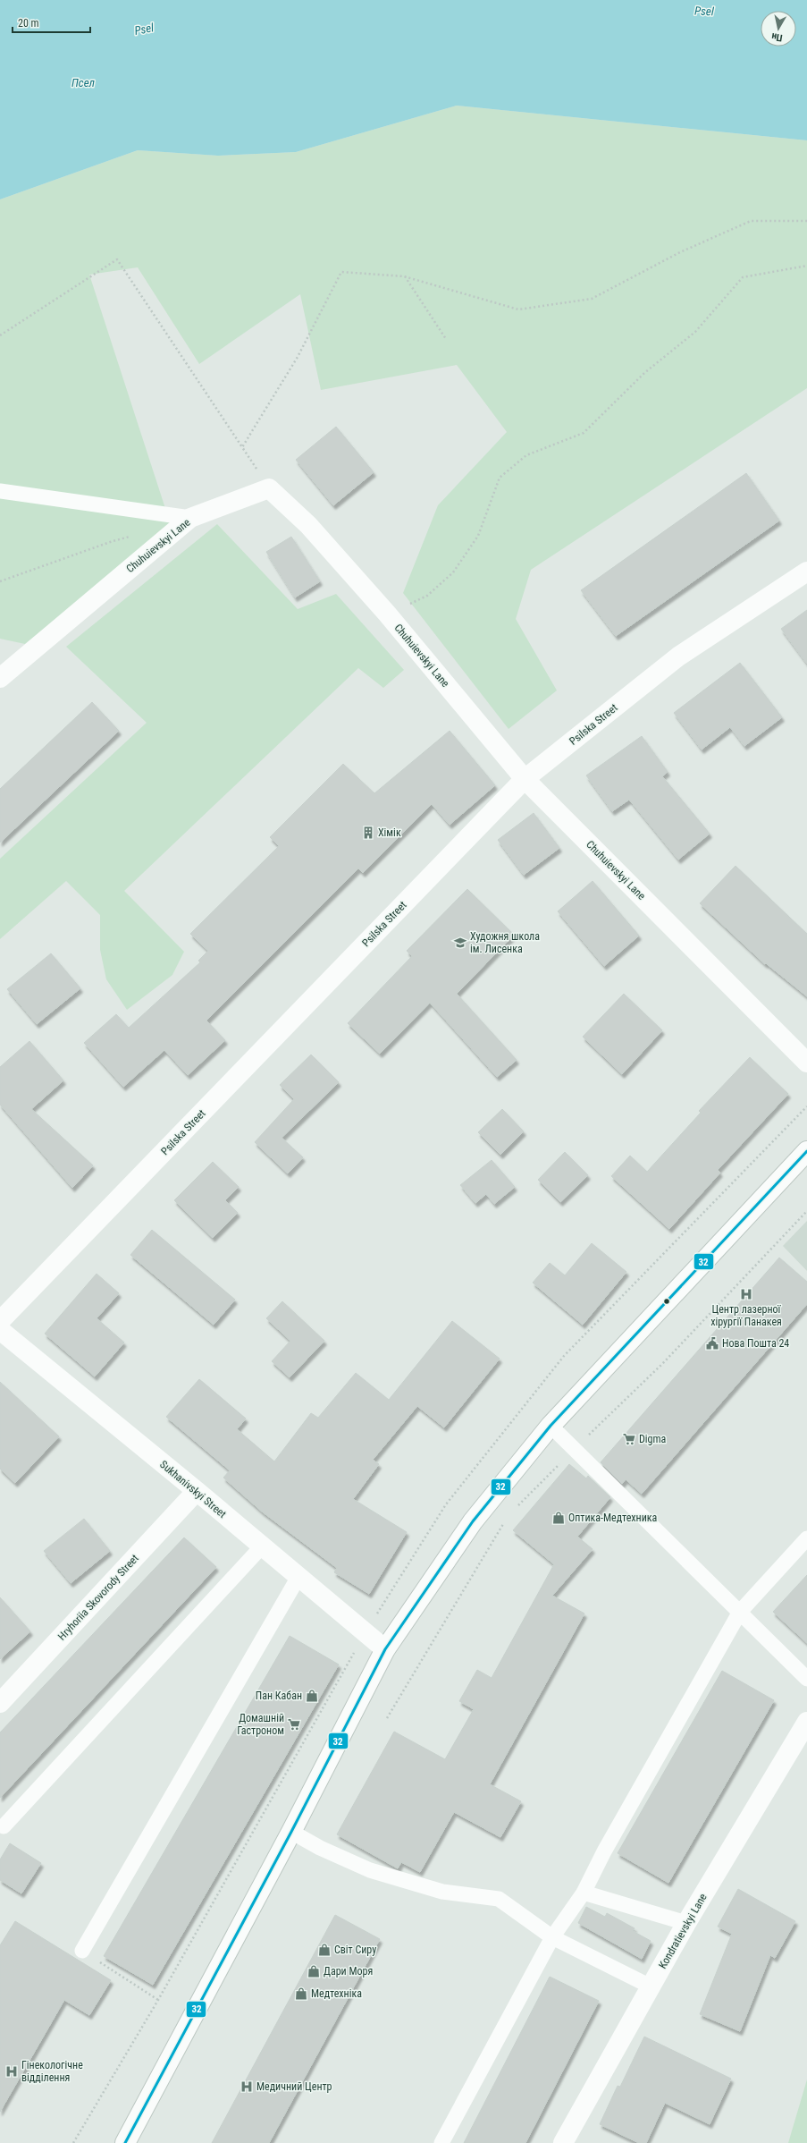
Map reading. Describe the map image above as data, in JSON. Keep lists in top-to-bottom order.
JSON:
{
  "streets": {
    "street": [
      "Chuhuievskyi Lane",
      "Psilska Street",
      "Sukhanivskyi Street",
      "Hryhoriia Skovorody Street",
      "Kondratievskyi Lane"
    ]
  },
  "crossings": [
    ["Chuhuievskyi Lane", "Psilska Street"],
    ["Sukhanivskyi Street", "Hryhoriia Skovorody Street"]
  ],
  "water": ["Psel", "Псел"],
  "places": {
    "building": ["Хімік"],
    "school or university": ["Художня школа ім. Лисенка"],
    "hospital": ["Центр лазерної хірургії Панакея", "Гінекологічне відділення", "Медичний Центр"],
    "public building": ["Нова Пошта 24"],
    "supermarket": ["Digma", "Домашній Гастроном"],
    "shop": [
      "Оптика-Медтехника",
      "Пан Кабан",
      "Світ Сиру",
      "Дари Моря",
      "Медтехніка"
    ]
  },
  "lines": ["transit line 32"],
  "scale_bar": "20 m",
  "north": "bottom"
}
